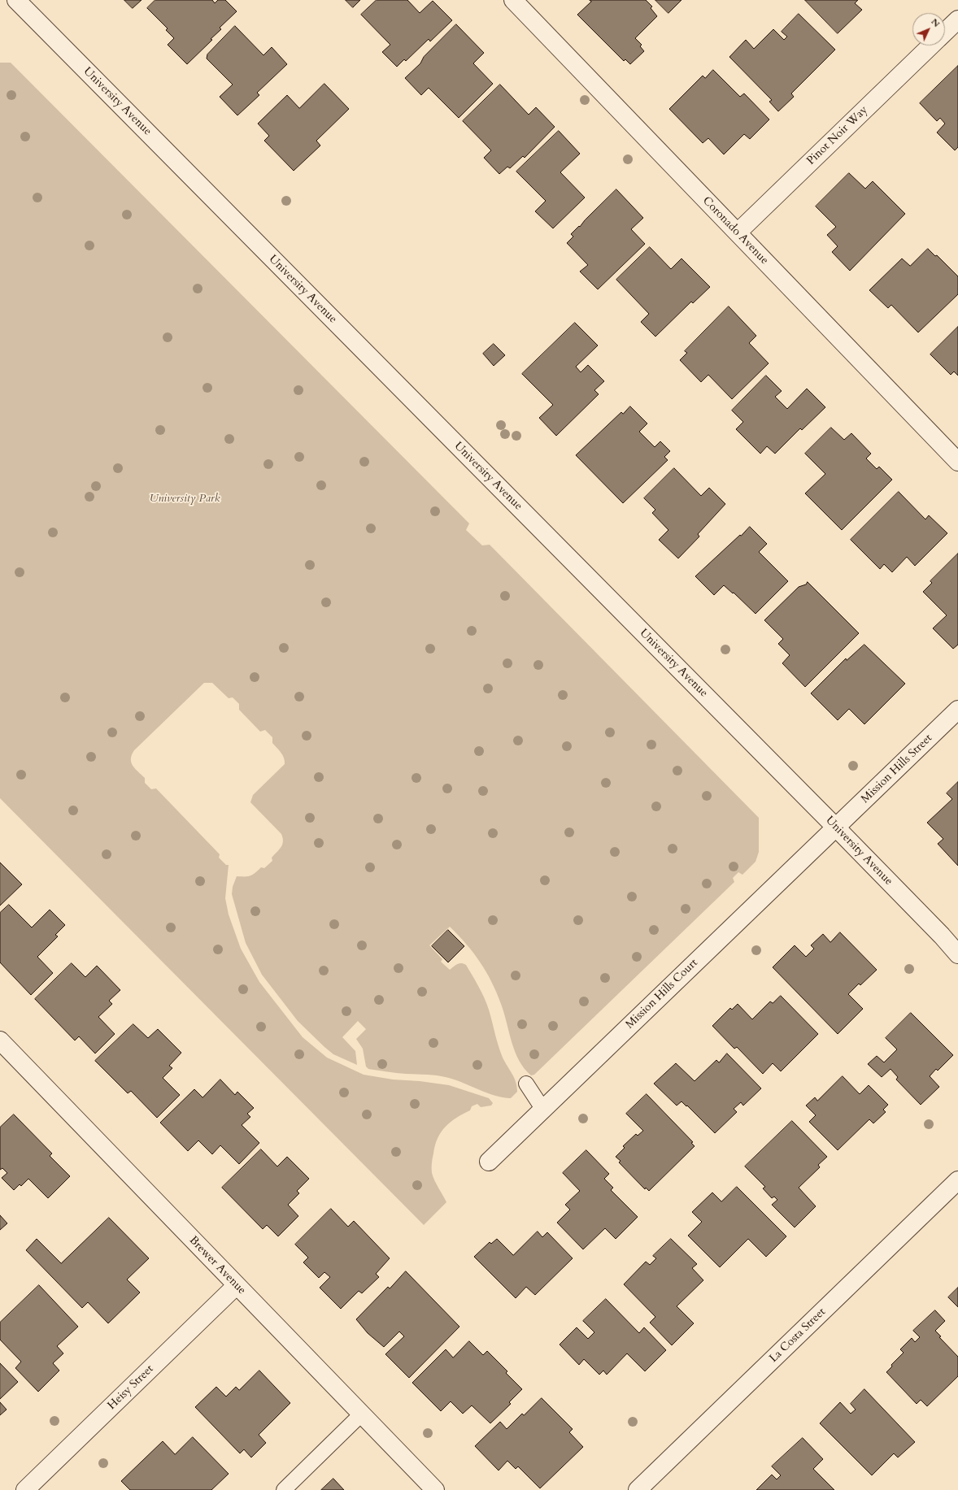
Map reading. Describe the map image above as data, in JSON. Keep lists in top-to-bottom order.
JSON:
{
  "streets": {
    "street": [
      "University Avenue",
      "Pinot Noir Way",
      "Coronado Avenue",
      "Mission Hills Street",
      "Mission Hills Court",
      "Brewer Avenue",
      "La Costa Street",
      "Heisy Street"
    ]
  },
  "crossings": [
    ["University Avenue", "Mission Hills Street"],
    ["University Avenue", "Mission Hills Court"],
    ["Pinot Noir Way", "Coronado Avenue"],
    ["Mission Hills Street", "Mission Hills Court"],
    ["Brewer Avenue", "Heisy Street"]
  ],
  "parks": ["University Park"],
  "north": "top right"
}
